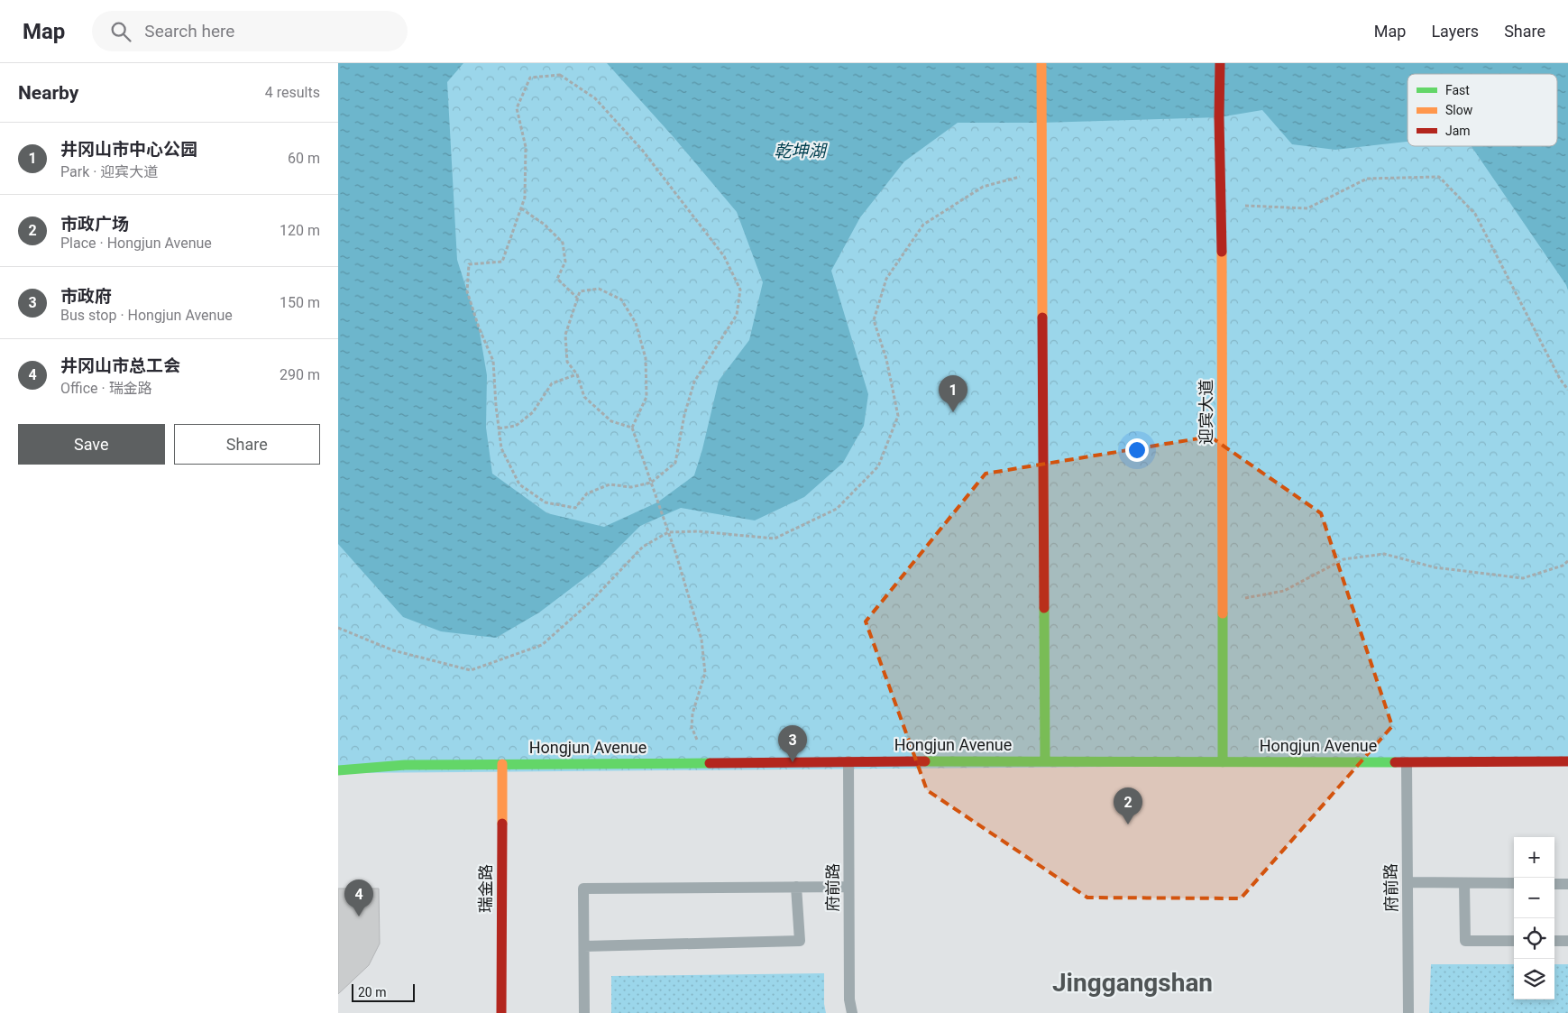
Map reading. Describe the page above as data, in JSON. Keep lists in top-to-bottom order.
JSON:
{
  "streets": {
    "main road": ["迎宾大道", "Hongjun Avenue", "瑞金路"],
    "lane": ["府前路"]
  },
  "crossings": [
    ["迎宾大道", "Hongjun Avenue"],
    ["Hongjun Avenue", "府前路"],
    ["Hongjun Avenue", "瑞金路"]
  ],
  "districts": ["Jinggangshan"],
  "water": ["乾坤湖"],
  "legend": ["Fast", "Slow", "Jam"],
  "scale_bar": "20 m",
  "page": {
    "header": "Map",
    "search": "Search here",
    "nav": ["Map", "Layers", "Share"],
    "heading": ["Nearby", "4 results"],
    "list": [
      {
        "mark": "1",
        "name": "井冈山市中心公园",
        "note": "Park · 迎宾大道",
        "value": "60 m"
      },
      {
        "mark": "2",
        "name": "市政广场",
        "note": "Place · Hongjun Avenue",
        "value": "120 m"
      },
      {
        "mark": "3",
        "name": "市政府",
        "note": "Bus stop · Hongjun Avenue",
        "value": "150 m"
      },
      {
        "mark": "4",
        "name": "井冈山市总工会",
        "note": "Office · 瑞金路",
        "value": "290 m"
      }
    ],
    "pins": [
      "1",
      "3",
      "2",
      "4"
    ],
    "buttons": ["Save", "Share"],
    "map_buttons": ["+", "−"],
    "scale": "20 m"
  }
}
